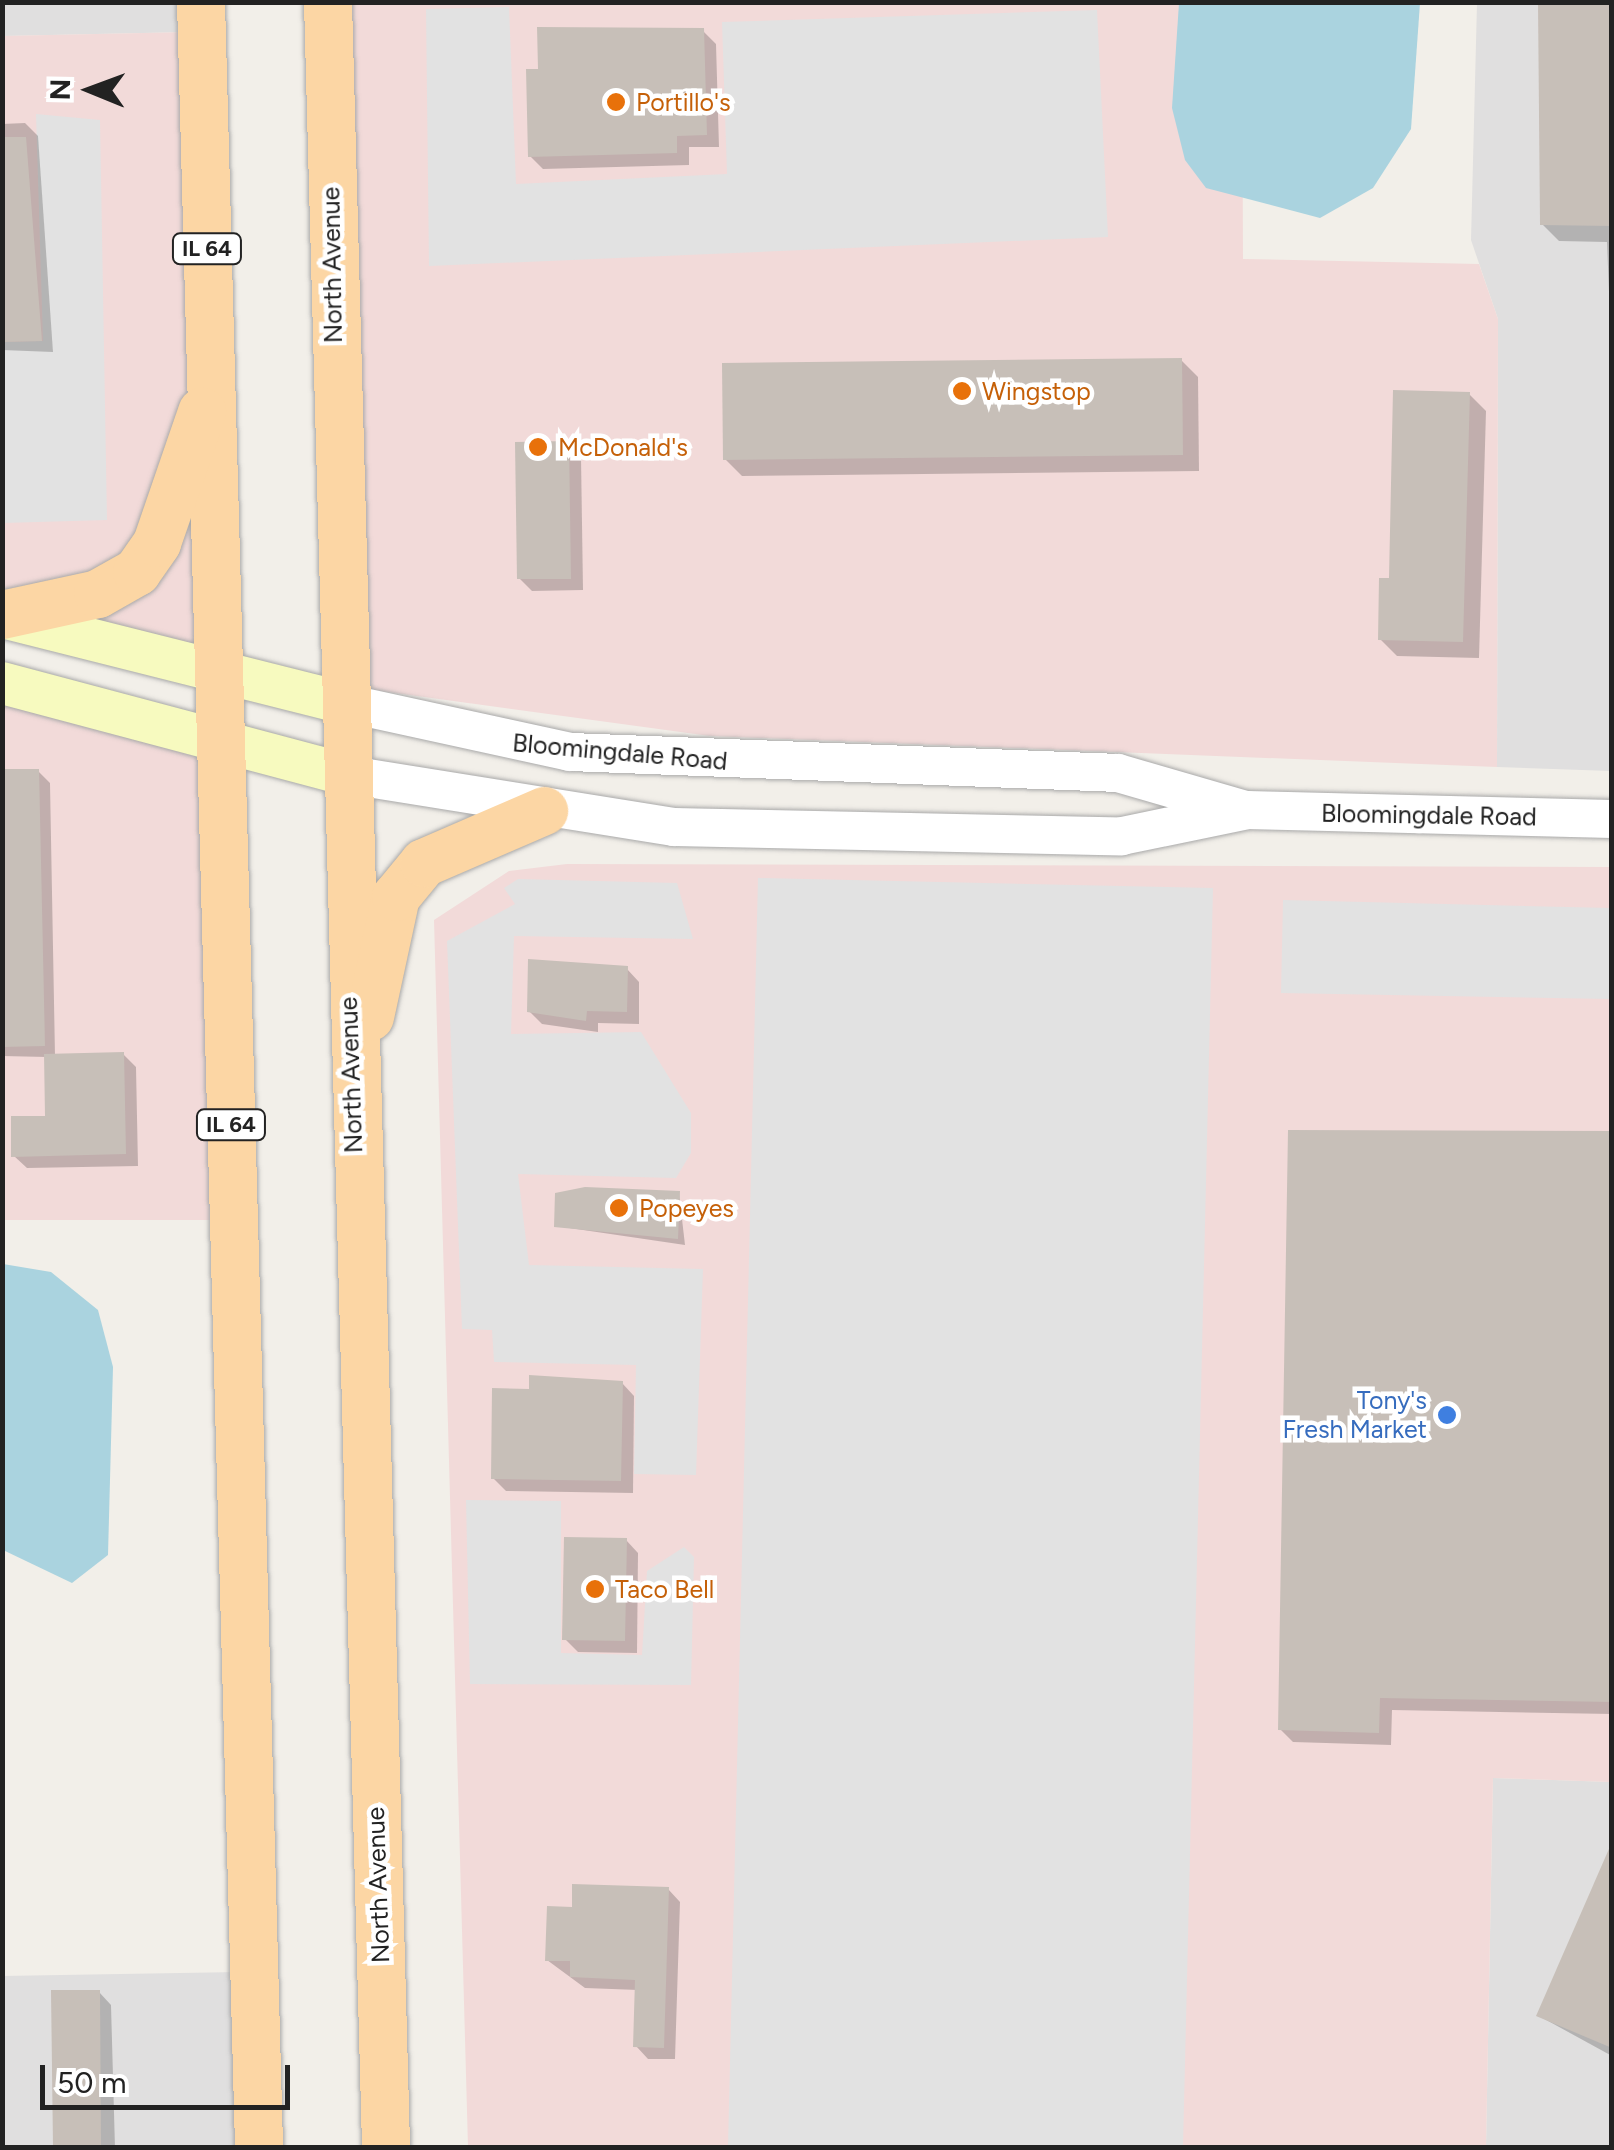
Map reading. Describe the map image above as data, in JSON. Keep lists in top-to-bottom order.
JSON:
{
  "streets": {
    "main road": ["IL 64", "North Avenue", "Bloomingdale Road"]
  },
  "crossings": [
    ["IL 64", "Bloomingdale Road"],
    ["North Avenue", "Bloomingdale Road"]
  ],
  "places": [
    "Portillo's",
    "Wingstop",
    "McDonald's",
    "Popeyes",
    "Tony's Fresh Market",
    "Taco Bell"
  ],
  "scale_bar": "50 m",
  "north": "left"
}
